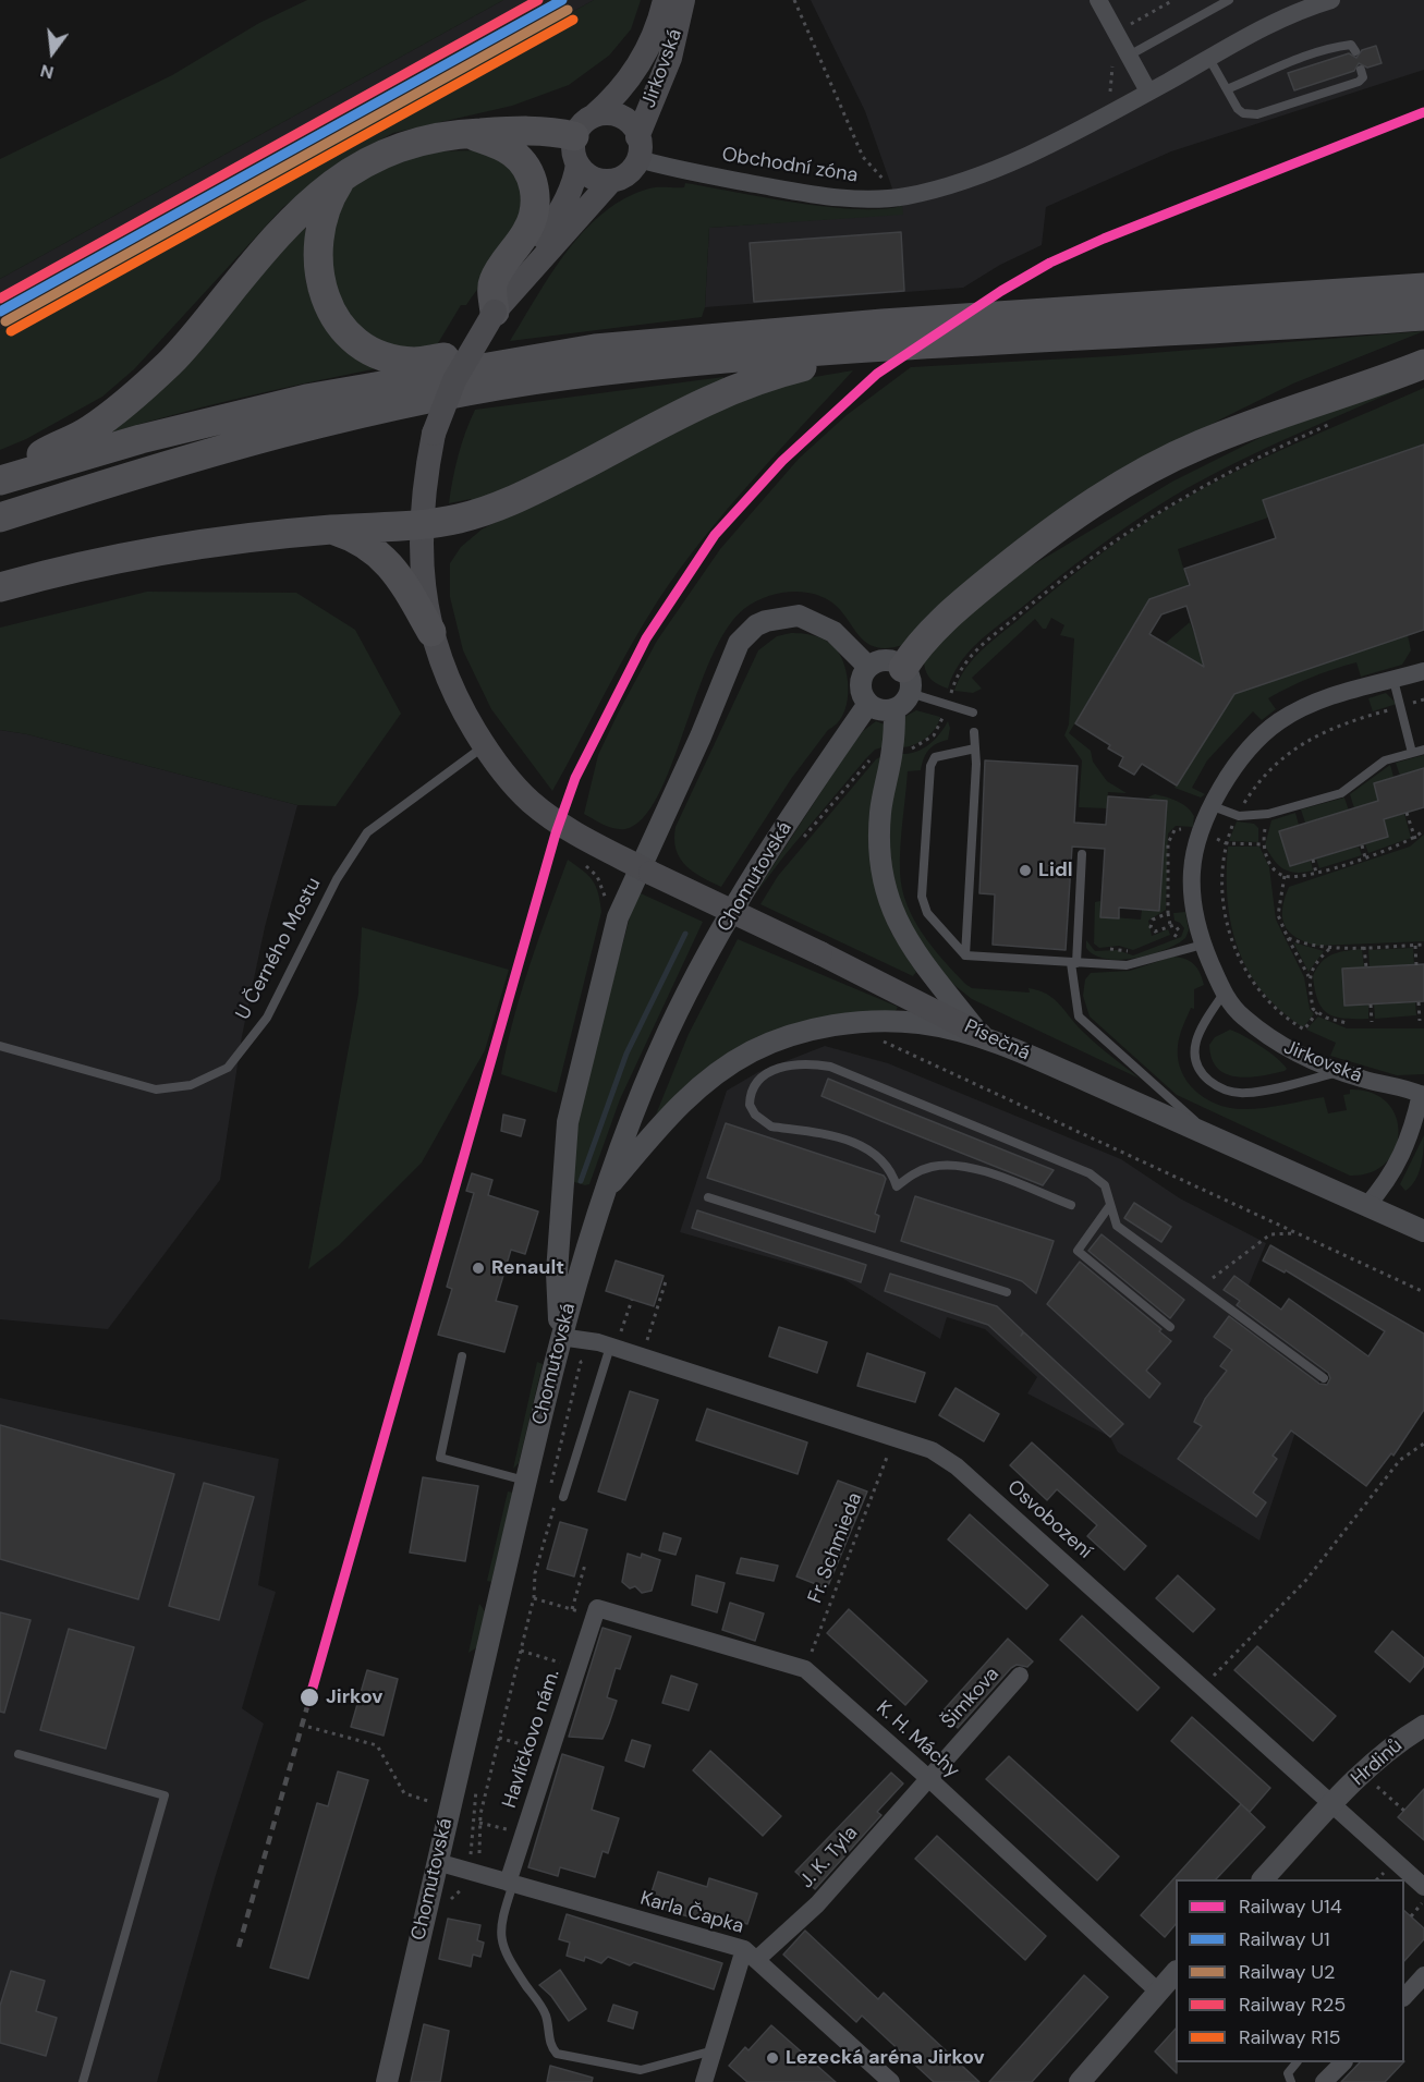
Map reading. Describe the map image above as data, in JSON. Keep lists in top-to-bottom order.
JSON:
{
  "streets": {
    "main road": ["Jirkovská", "Písečná"],
    "street": [
      "Obchodní zóna",
      "Chomutovská",
      "Osvobození",
      "Šimkova",
      "Havlíčkovo nám.",
      "K. H. Máchy",
      "Hrdinů",
      "J. K. Tyla",
      "Karla Čapka"
    ],
    "lane": ["U Černého Mostu"],
    "path": ["Fr. Schmieda"]
  },
  "crossings": [
    ["Jirkovská", "Obchodní zóna"],
    ["Jirkovská", "Písečná"],
    ["Chomutovská", "Osvobození"],
    ["Chomutovská", "Karla Čapka"],
    ["U Černého Mostu", "Písečná"],
    ["Osvobození", "Fr. Schmieda"],
    ["Osvobození", "Hrdinů"],
    ["Fr. Schmieda", "K. H. Máchy"],
    ["Šimkova", "K. H. Máchy"],
    ["Šimkova", "J. K. Tyla"],
    ["Havlíčkovo nám.", "K. H. Máchy"],
    ["Havlíčkovo nám.", "Karla Čapka"],
    ["K. H. Máchy", "J. K. Tyla"],
    ["J. K. Tyla", "Karla Čapka"]
  ],
  "places": [
    "Lidl",
    "Renault",
    "Jirkov",
    "Lezecká aréna Jirkov"
  ],
  "lines": [
    "rail line U1",
    "rail line R25",
    "rail line U2",
    "rail line R15",
    "rail line U14"
  ],
  "legend": [
    "Railway U14",
    "Railway U1",
    "Railway U2",
    "Railway R25",
    "Railway R15"
  ],
  "north": "bottom"
}
